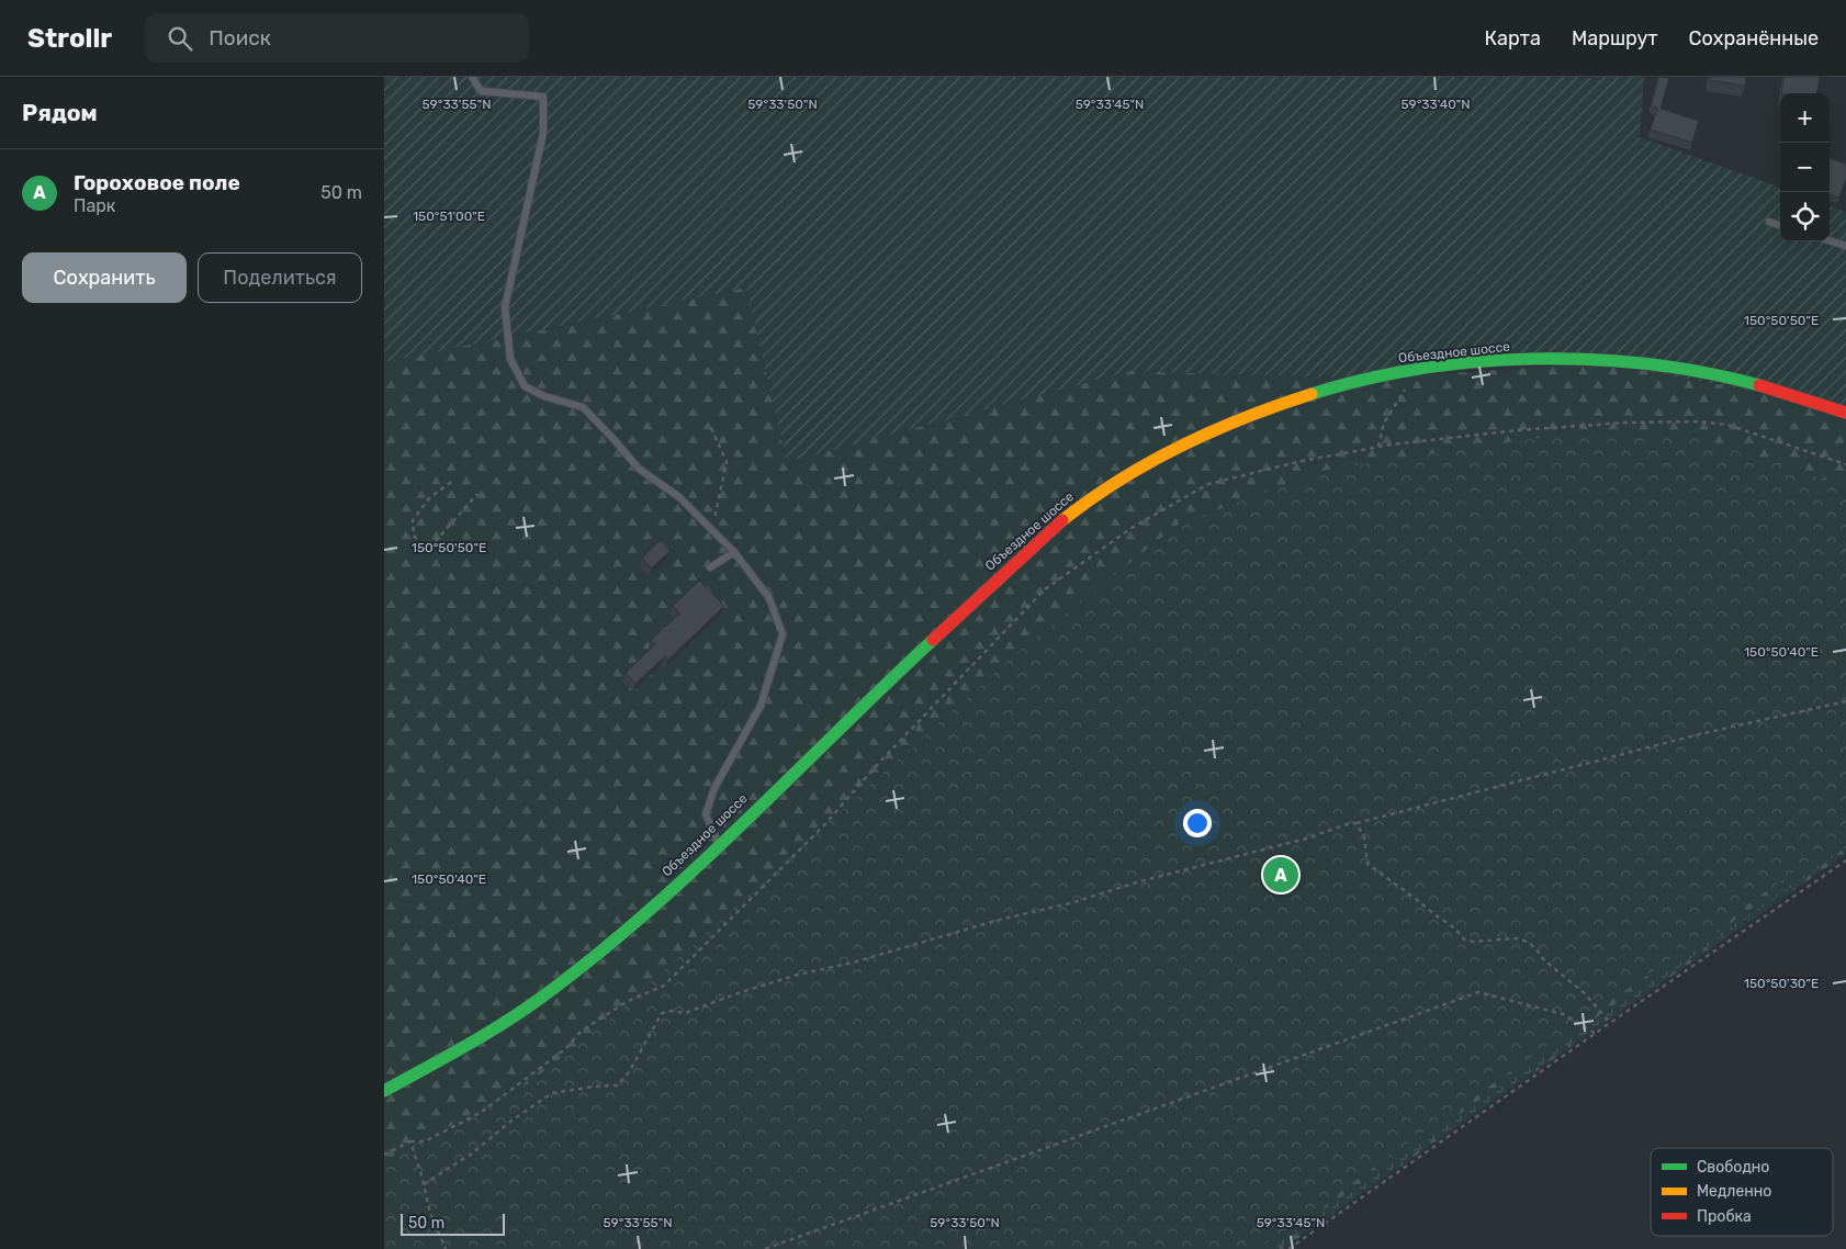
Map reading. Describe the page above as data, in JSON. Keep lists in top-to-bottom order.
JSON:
{
  "streets": {
    "street": ["Объездное шоссе"]
  },
  "legend": ["Свободно", "Медленно", "Пробка"],
  "scale_bar": "50 m",
  "page": {
    "header": "Strollr",
    "search": "Поиск",
    "nav": ["Карта", "Маршрут", "Сохранённые"],
    "heading": "Рядом",
    "map_buttons": ["+", "−"],
    "list": [
      {
        "mark": "A",
        "name": "Гороховое поле",
        "note": "Парк",
        "value": "50 m"
      }
    ],
    "buttons": ["Сохранить", "Поделиться"],
    "pins": "A",
    "scale": "50 m"
  },
  "coordinates": [
    "59°33'50\"N",
    "59°33'55\"N",
    "59°33'45\"N",
    "59°33'40\"N",
    "150°51'00\"E",
    "150°50'50\"E",
    "150°50'40\"E",
    "150°50'30\"E"
  ]
}
